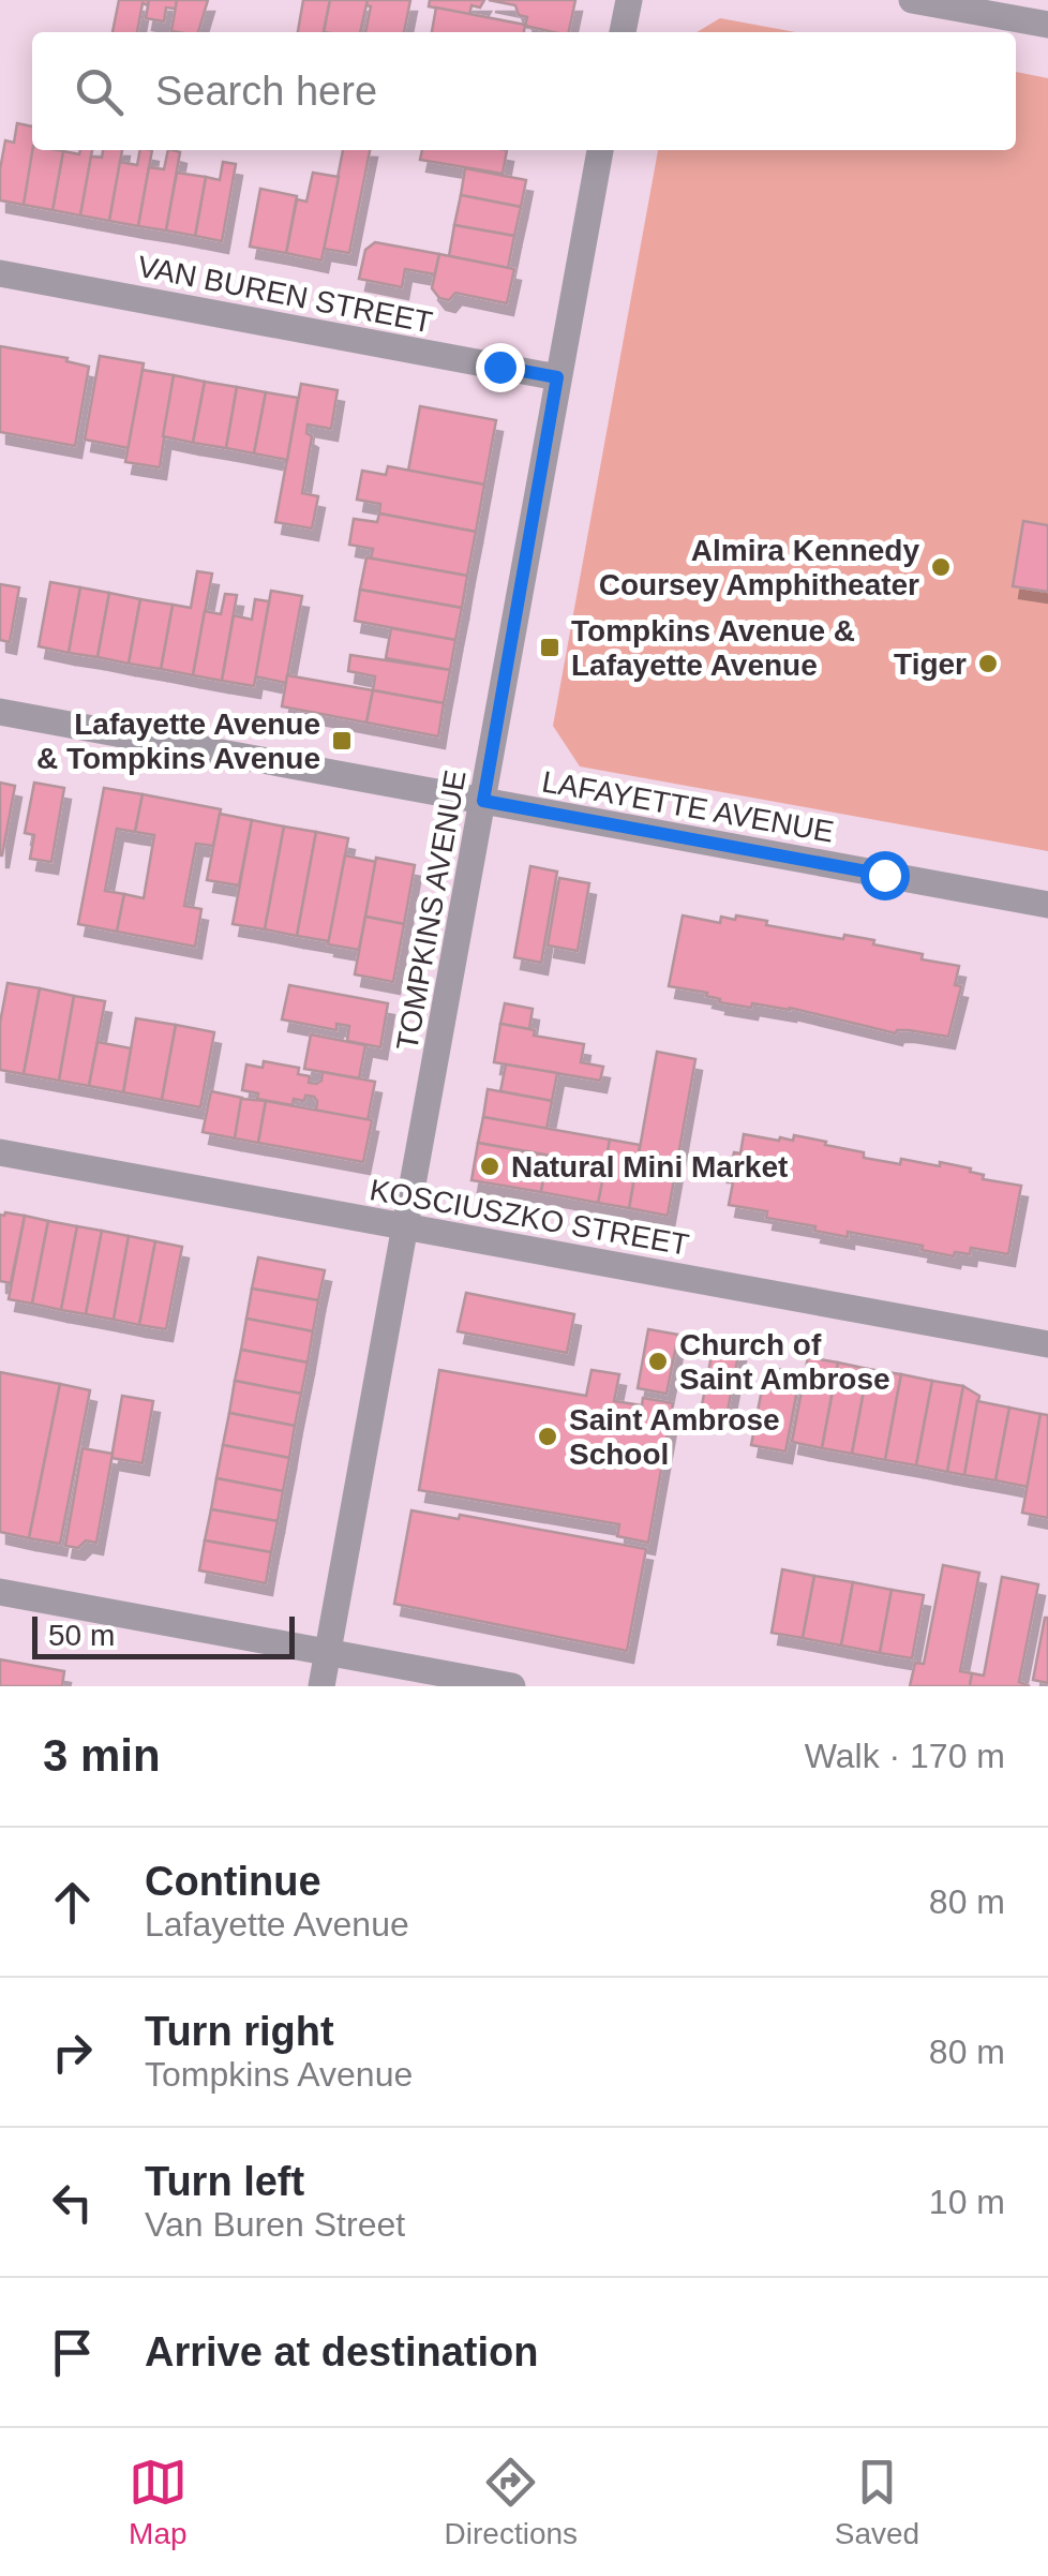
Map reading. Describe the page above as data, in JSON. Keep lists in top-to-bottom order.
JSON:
{
  "streets": {
    "street": [
      "VAN BUREN STREET",
      "LAFAYETTE AVENUE",
      "TOMPKINS AVENUE",
      "KOSCIUSZKO STREET"
    ]
  },
  "crossings": [
    ["VAN BUREN STREET", "TOMPKINS AVENUE"],
    ["LAFAYETTE AVENUE", "TOMPKINS AVENUE"],
    ["TOMPKINS AVENUE", "KOSCIUSZKO STREET"]
  ],
  "places": {
    "other": [
      "Almira Kennedy Coursey Amphitheater",
      "Tiger",
      "Natural Mini Market",
      "Church of Saint Ambrose",
      "Saint Ambrose School"
    ],
    "transit": ["Tompkins Avenue & Lafayette Avenue", "Lafayette Avenue & Tompkins Avenue"]
  },
  "scale_bar": "50 m",
  "page": {
    "search": "Search here",
    "scale": "50 m",
    "heading": ["3 min", "Walk · 170 m"],
    "list": [
      ["Continue", "Lafayette Avenue", "80 m"],
      ["Turn right", "Tompkins Avenue", "80 m"],
      ["Turn left", "Van Buren Street", "10 m"],
      "Arrive at destination"
    ],
    "nav": ["Map", "Directions", "Saved"]
  }
}
